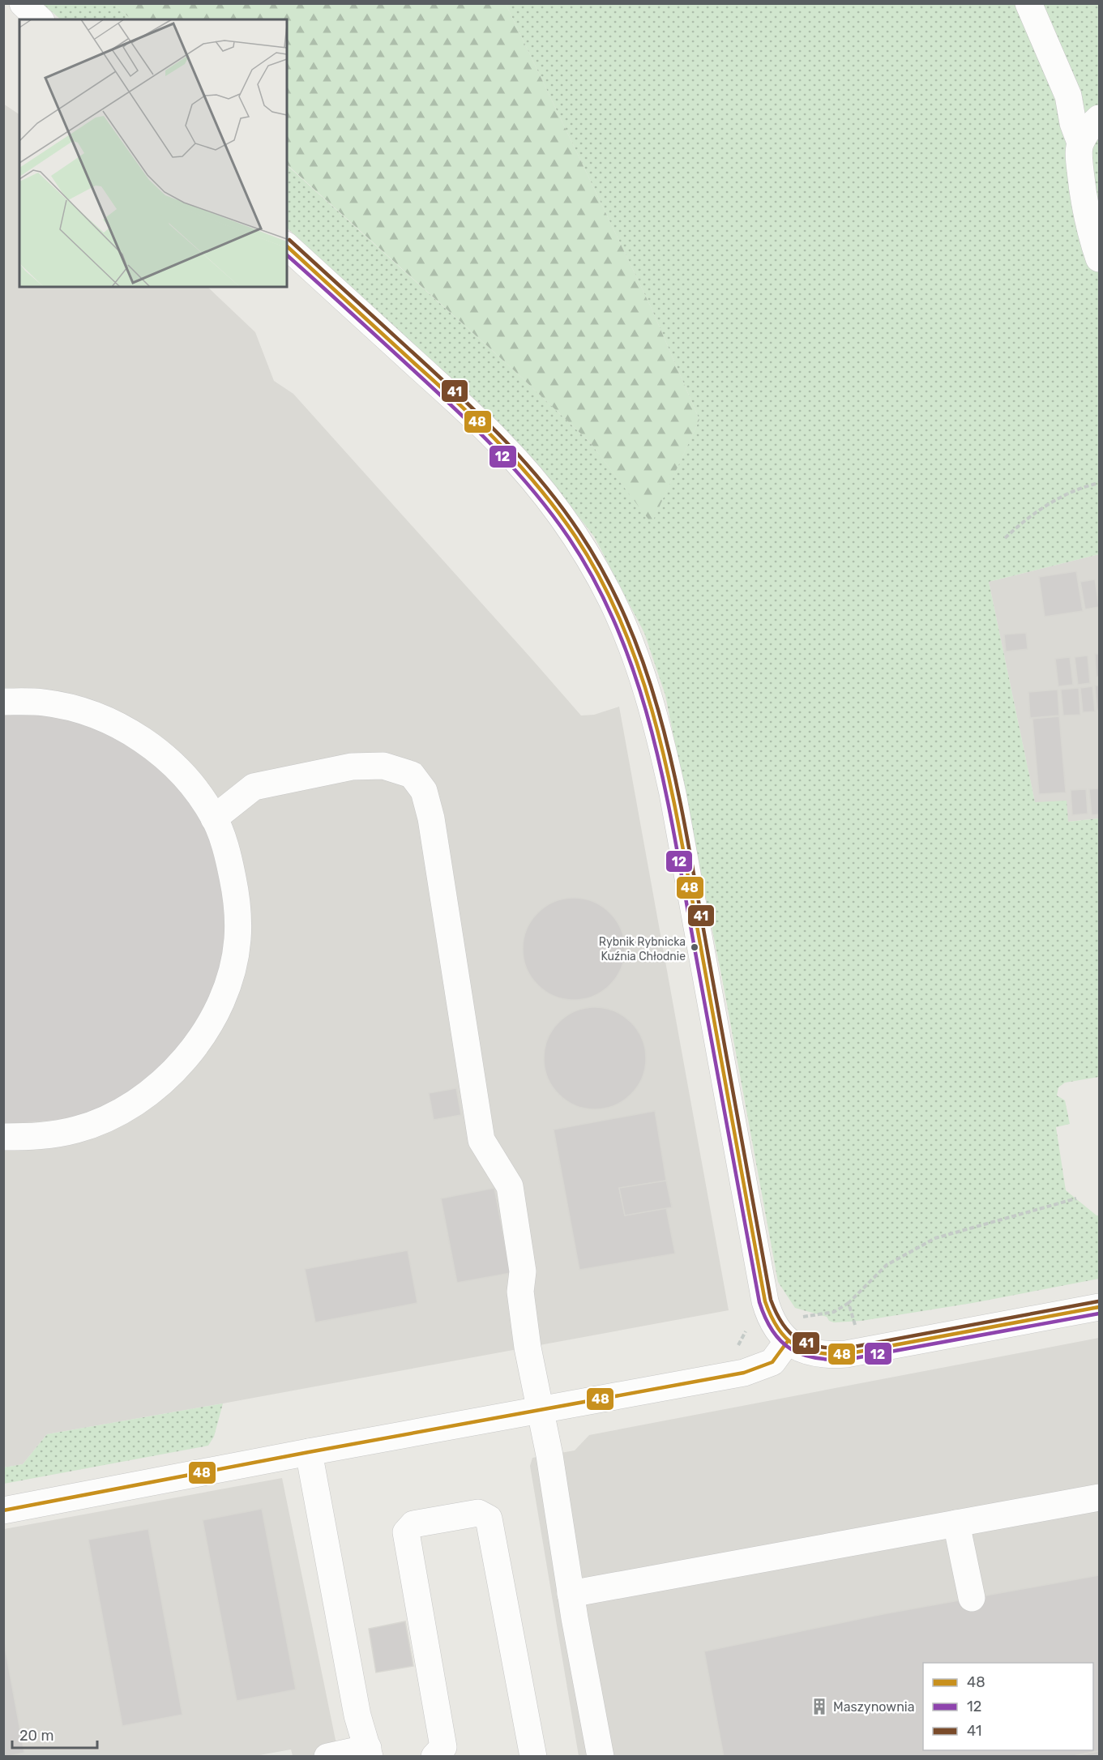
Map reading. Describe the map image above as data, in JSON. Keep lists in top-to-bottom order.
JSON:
{
  "places": {
    "other": ["Rybnik Rybnicka Kuźnia Chłodnie"],
    "building": ["Maszynownia"]
  },
  "lines": ["transit line 41", "transit line 48", "transit line 12"],
  "legend": ["48", "12", "41"],
  "scale_bar": "20 m"
}
